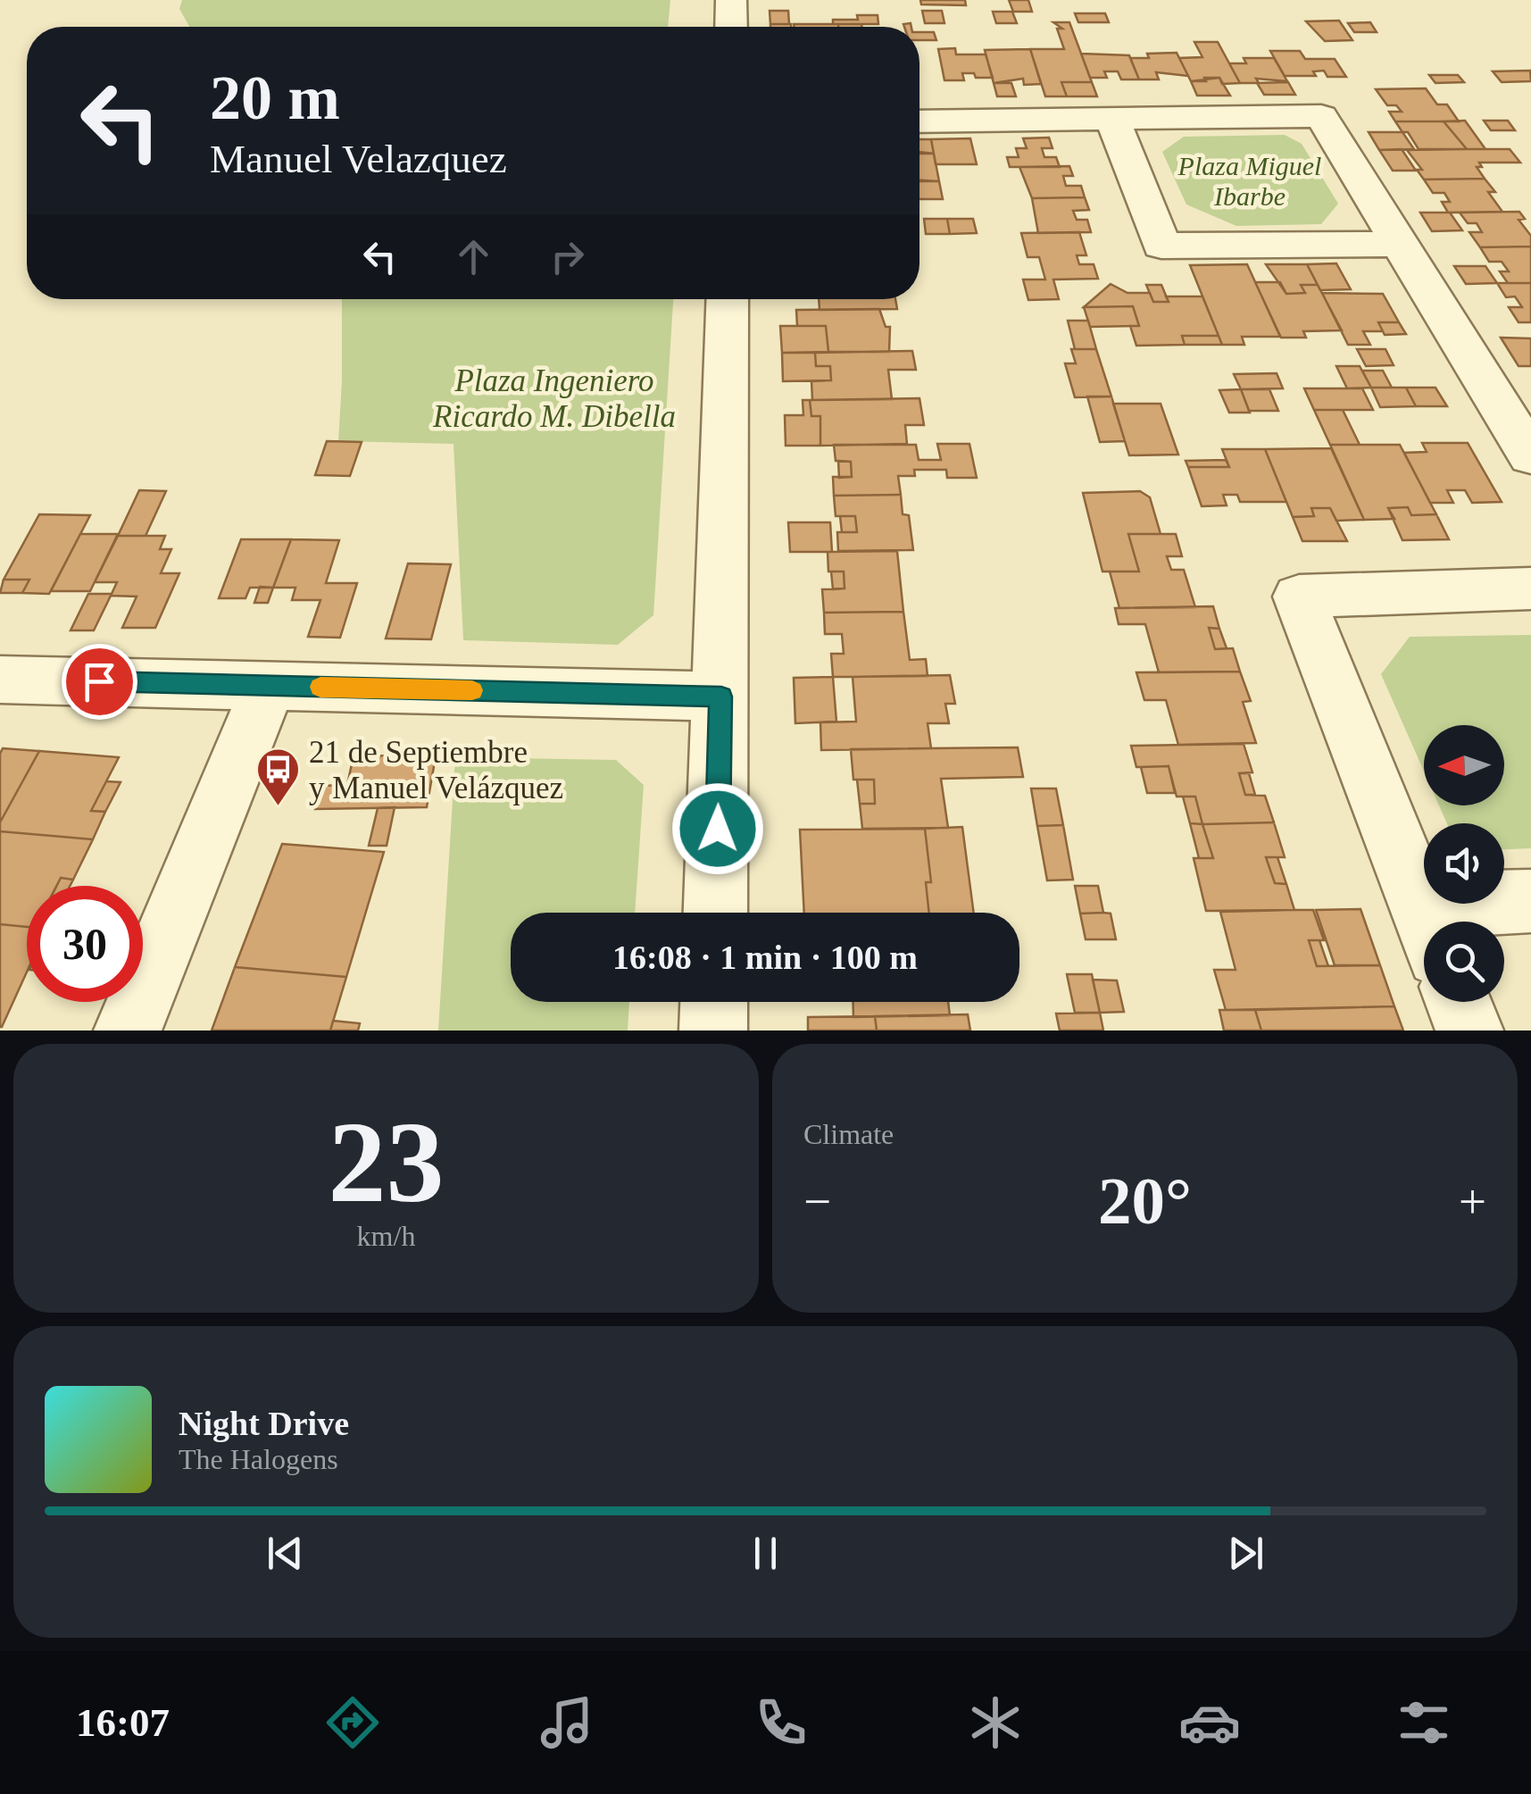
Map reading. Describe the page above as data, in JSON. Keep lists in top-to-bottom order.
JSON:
{
  "parks": ["Plaza Miguel Ibarbe", "Plaza Ingeniero Ricardo M. Dibella"],
  "places": {
    "bus stop": ["21 de Septiembre y Manuel Velázquez"]
  },
  "north": "left",
  "page": {
    "turn": ["20 m", "Manuel Velazquez"],
    "limit": "30",
    "trip": "16:08 · 1 min · 100 m",
    "tile": [
      ["23", "km/h"],
      "Climate"
    ],
    "heat": ["−", "20°", "+"],
    "song": ["Night Drive", "The Halogens"],
    "tabs": "16:07"
  }
}
